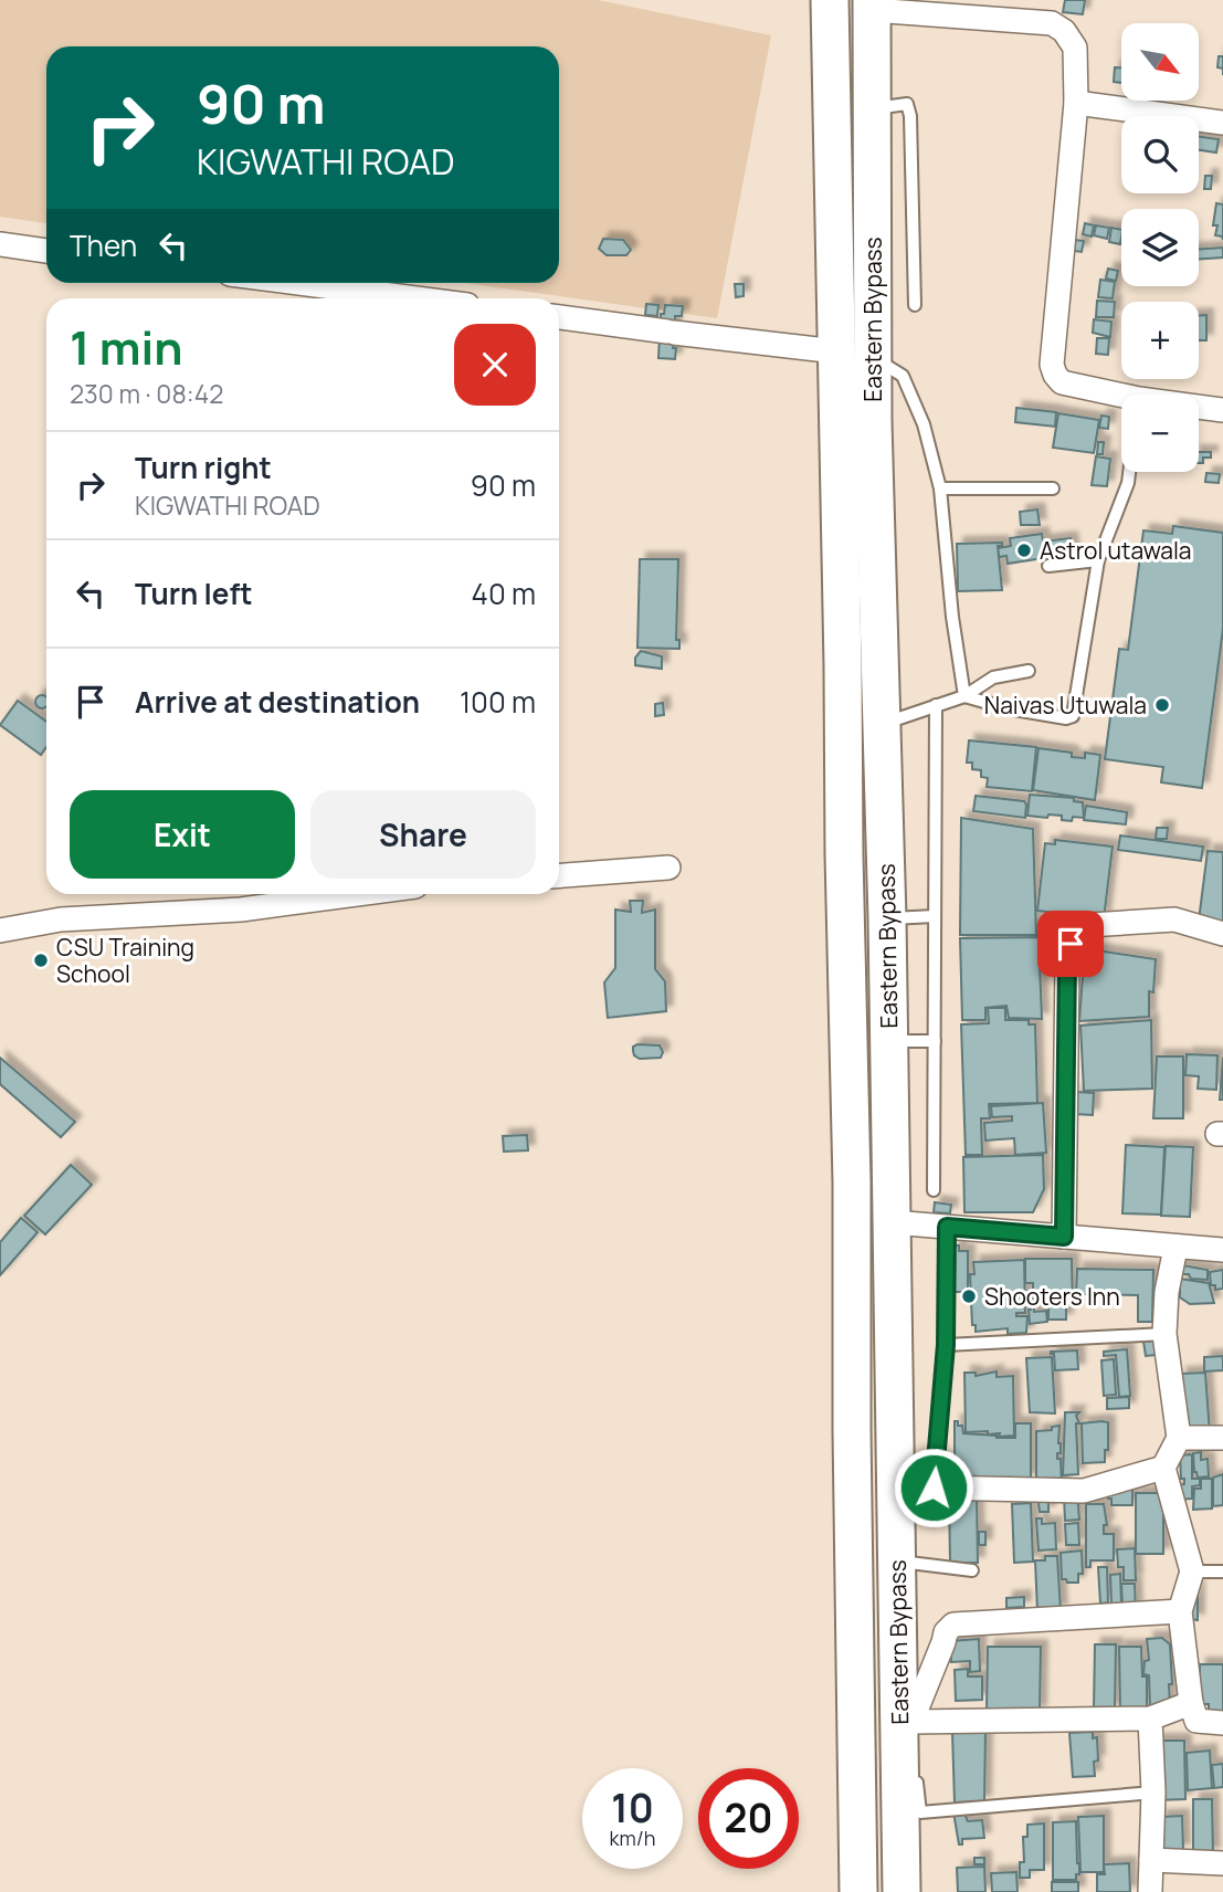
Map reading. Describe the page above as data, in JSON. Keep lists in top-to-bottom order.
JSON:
{
  "streets": {
    "main road": ["Eastern Bypass"]
  },
  "places": [
    "Astrol utawala",
    "Naivas Utuwala",
    "CSU Training School",
    "Shooters Inn"
  ],
  "north": "bottom right",
  "page": {
    "map_buttons": ["+", "−"],
    "turn": ["90 m", "KIGWATHI ROAD"],
    "then": "Then",
    "heading": ["1 min", "230 m · 08:42"],
    "list": [
      {
        "name": "Turn right",
        "note": "KIGWATHI ROAD",
        "value": "90 m"
      },
      {
        "name": "Turn left",
        "value": "40 m"
      },
      {
        "name": "Arrive at destination",
        "value": "100 m"
      }
    ],
    "buttons": ["Exit", "Share"],
    "speed": "10 km/h",
    "limit": "20"
  }
}
